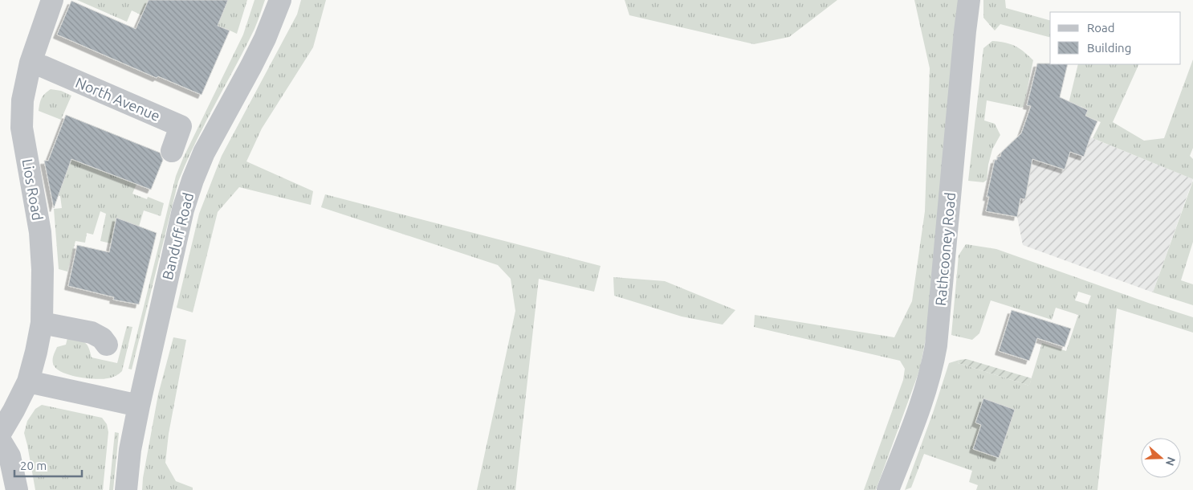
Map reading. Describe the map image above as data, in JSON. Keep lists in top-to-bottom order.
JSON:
{
  "streets": {
    "street": [
      "North Avenue",
      "Lios Road",
      "Banduff Road",
      "Rathcooney Road"
    ]
  },
  "crossings": [
    ["North Avenue", "Lios Road"]
  ],
  "legend": ["Road", "Building"],
  "scale_bar": "20 m",
  "north": "right"
}
